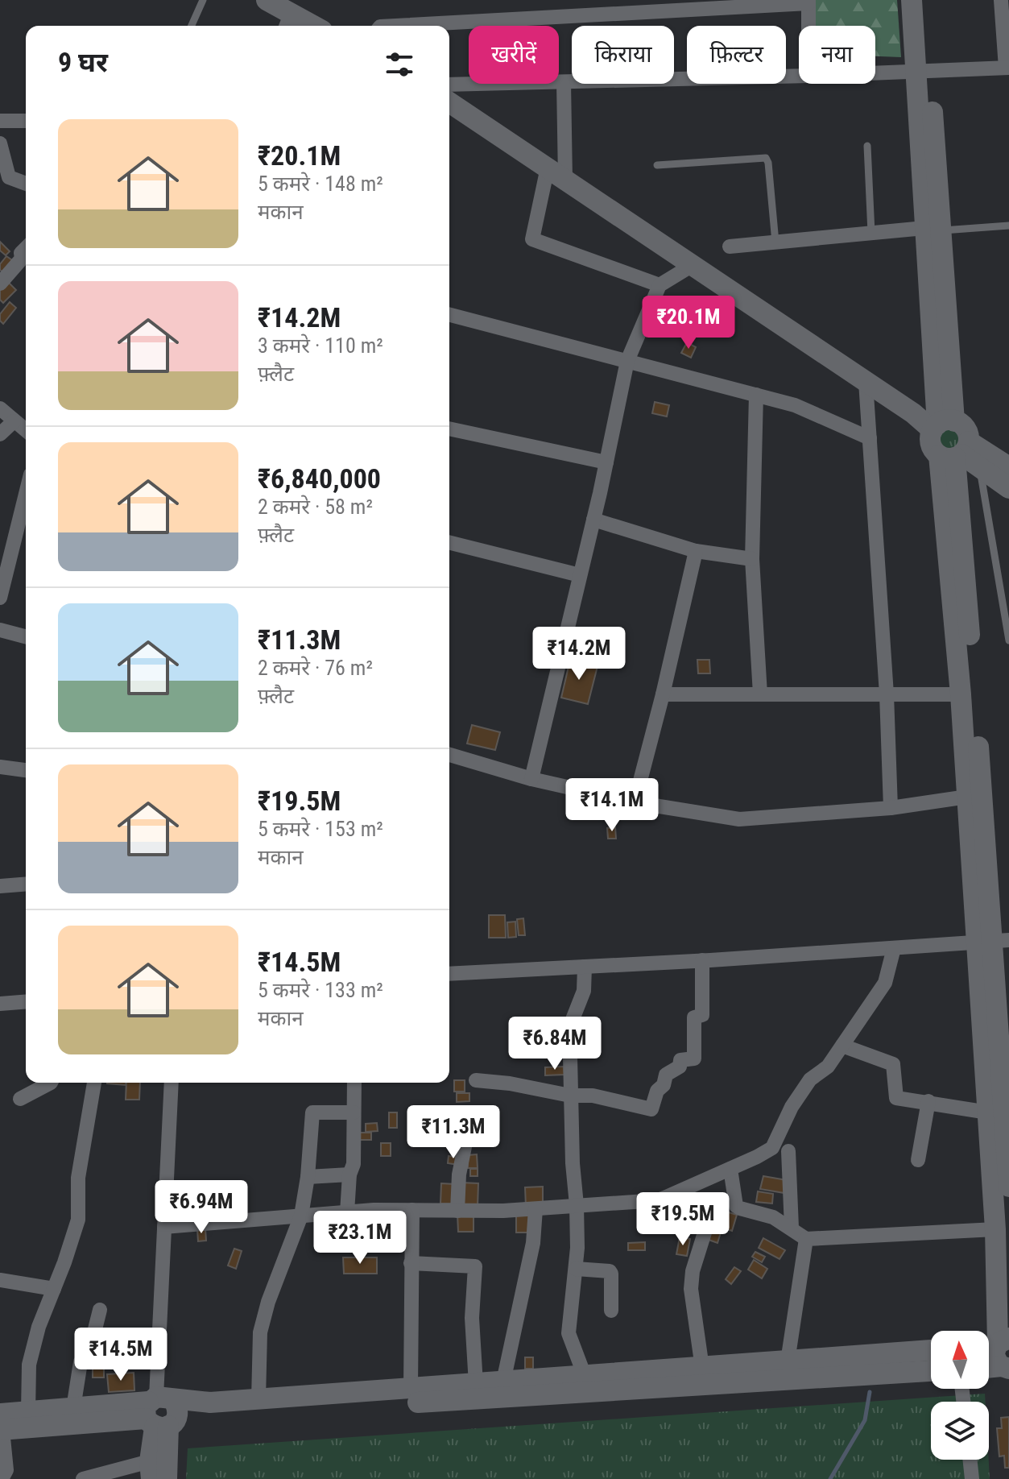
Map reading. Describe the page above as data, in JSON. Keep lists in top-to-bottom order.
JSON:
{
  "north": "top",
  "page": {
    "chip": [
      "खरीदें",
      "किराया",
      "फ़िल्टर",
      "नया"
    ],
    "heading": "9 घर",
    "list": [
      {
        "name": "₹20.1M",
        "note": "5 कमरे · 148 m² · मकान"
      },
      {
        "name": "₹14.2M",
        "note": "3 कमरे · 110 m² · फ़्लैट"
      },
      {
        "name": "₹6,840,000",
        "note": "2 कमरे · 58 m² · फ़्लैट"
      },
      {
        "name": "₹11.3M",
        "note": "2 कमरे · 76 m² · फ़्लैट"
      },
      {
        "name": "₹19.5M",
        "note": "5 कमरे · 153 m² · मकान"
      },
      {
        "name": "₹14.5M",
        "note": "5 कमरे · 133 m² · मकान"
      }
    ],
    "price": [
      "₹20.1M",
      "₹14.2M",
      "₹14.1M",
      "₹6.84M",
      "₹11.3M",
      "₹6.94M",
      "₹19.5M",
      "₹23.1M",
      "₹14.5M"
    ]
  }
}
